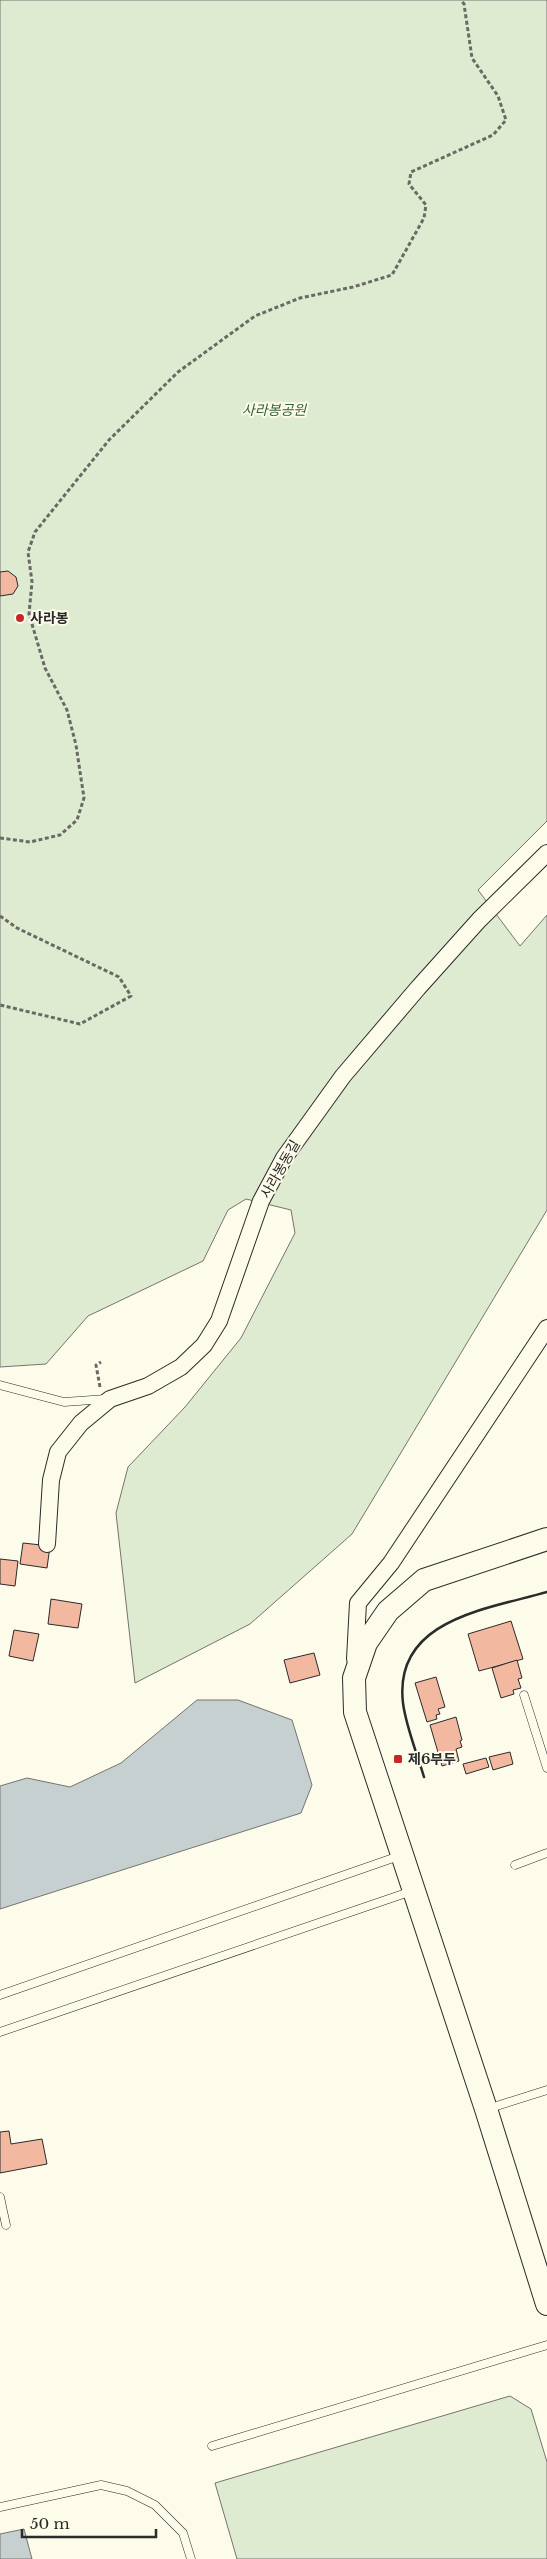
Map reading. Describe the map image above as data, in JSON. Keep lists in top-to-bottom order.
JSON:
{
  "streets": {
    "street": ["사라봉동길"]
  },
  "parks": ["사라봉공원"],
  "places": {
    "other": ["사라봉"],
    "transit": ["제6부두"]
  },
  "scale_bar": "50 m"
}
